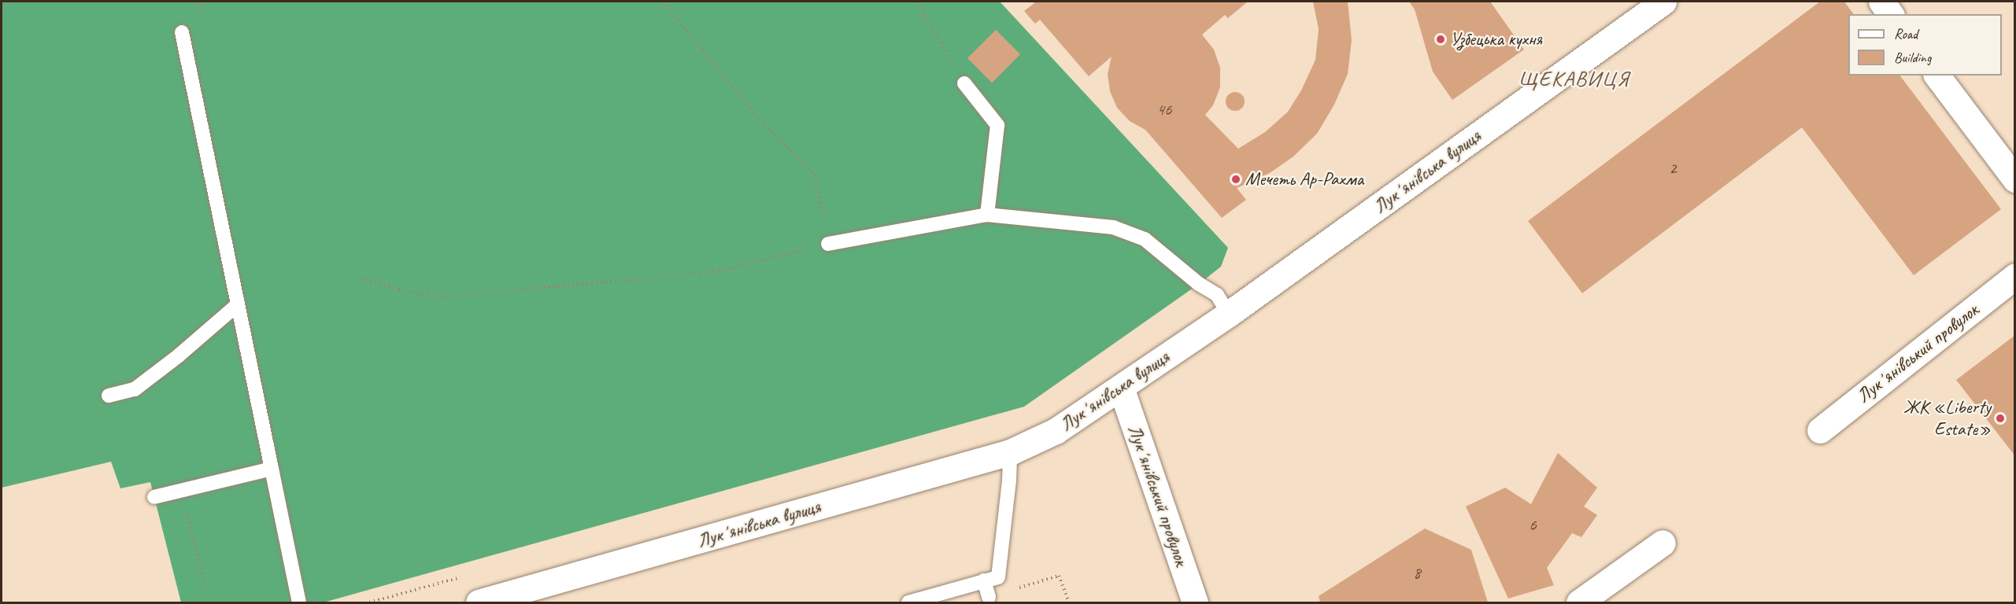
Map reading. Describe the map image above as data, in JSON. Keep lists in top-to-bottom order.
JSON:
{
  "streets": {
    "street": ["Лукʼянівська вулиця", "Лукʼянівський провулок"]
  },
  "crossings": [
    ["Лукʼянівська вулиця", "Лукʼянівський провулок"]
  ],
  "districts": ["ЩЕКАВИЦЯ"],
  "places": ["Узбецька кухня", "Мечеть Ар-Рахма", "ЖК «Liberty Estate»"],
  "house_numbers": [
    "46",
    "2",
    "6",
    "8"
  ],
  "legend": ["Road", "Building"]
}
